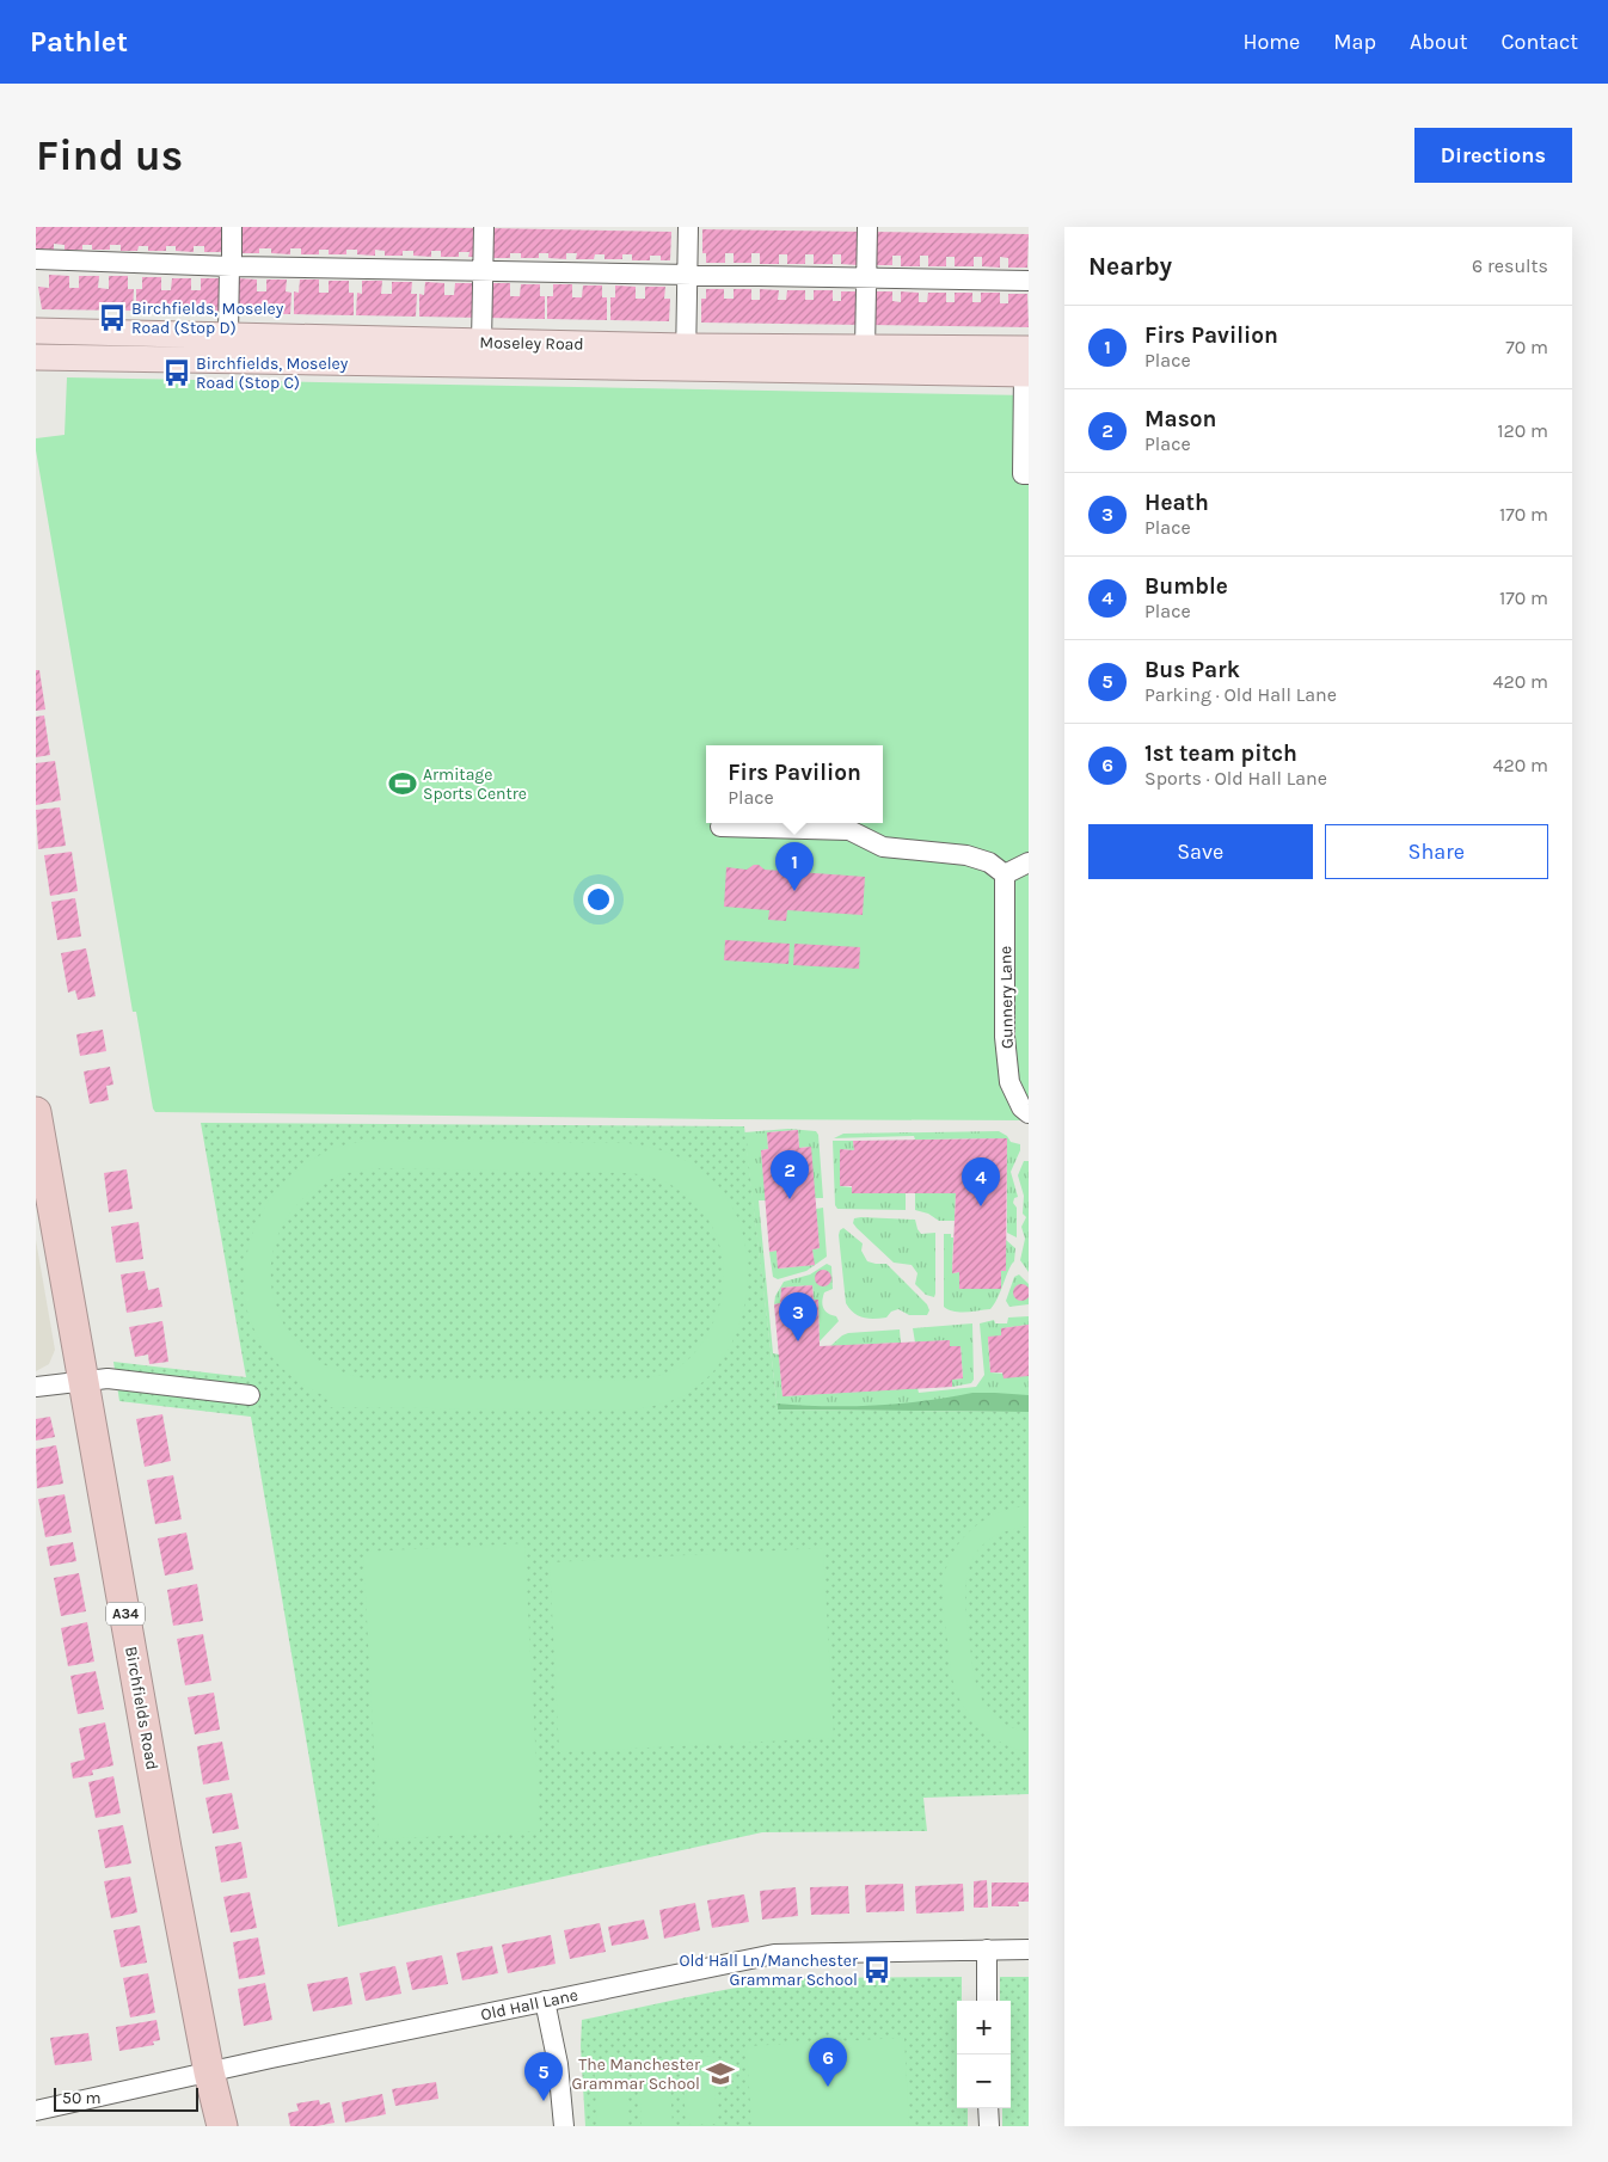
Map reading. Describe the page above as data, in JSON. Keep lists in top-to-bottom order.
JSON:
{
  "streets": {
    "highway": ["A34", "Birchfields Road"],
    "main road": ["Moseley Road"],
    "street": ["Gunnery Lane", "Old Hall Lane"]
  },
  "crossings": [
    ["Birchfields Road", "Old Hall Lane"]
  ],
  "places": {
    "bus stop": ["Birchfields, Moseley Road (Stop D)", "Birchfields, Moseley Road (Stop C)", "Old Hall Ln/Manchester Grammar School"],
    "sports": ["Armitage Sports Centre"],
    "school or university": ["The Manchester Grammar School"]
  },
  "scale_bar": "50 m",
  "page": {
    "header": "Pathlet",
    "nav": [
      "Home",
      "Map",
      "About",
      "Contact"
    ],
    "buttons": [
      "Directions",
      ["Save", "Share"]
    ],
    "title": "Find us",
    "heading": ["Nearby", "6 results"],
    "list": [
      {
        "mark": "1",
        "name": "Firs Pavilion",
        "note": "Place",
        "value": "70 m"
      },
      {
        "mark": "2",
        "name": "Mason",
        "note": "Place",
        "value": "120 m"
      },
      {
        "mark": "3",
        "name": "Heath",
        "note": "Place",
        "value": "170 m"
      },
      {
        "mark": "4",
        "name": "Bumble",
        "note": "Place",
        "value": "170 m"
      },
      {
        "mark": "5",
        "name": "Bus Park",
        "note": "Parking · Old Hall Lane",
        "value": "420 m"
      },
      {
        "mark": "6",
        "name": "1st team pitch",
        "note": "Sports · Old Hall Lane",
        "value": "420 m"
      }
    ],
    "popup": ["Firs Pavilion", "Place"],
    "pins": [
      "1",
      "2",
      "4",
      "3",
      "6",
      "5"
    ],
    "map_buttons": ["+", "−"],
    "scale": "50 m"
  }
}
